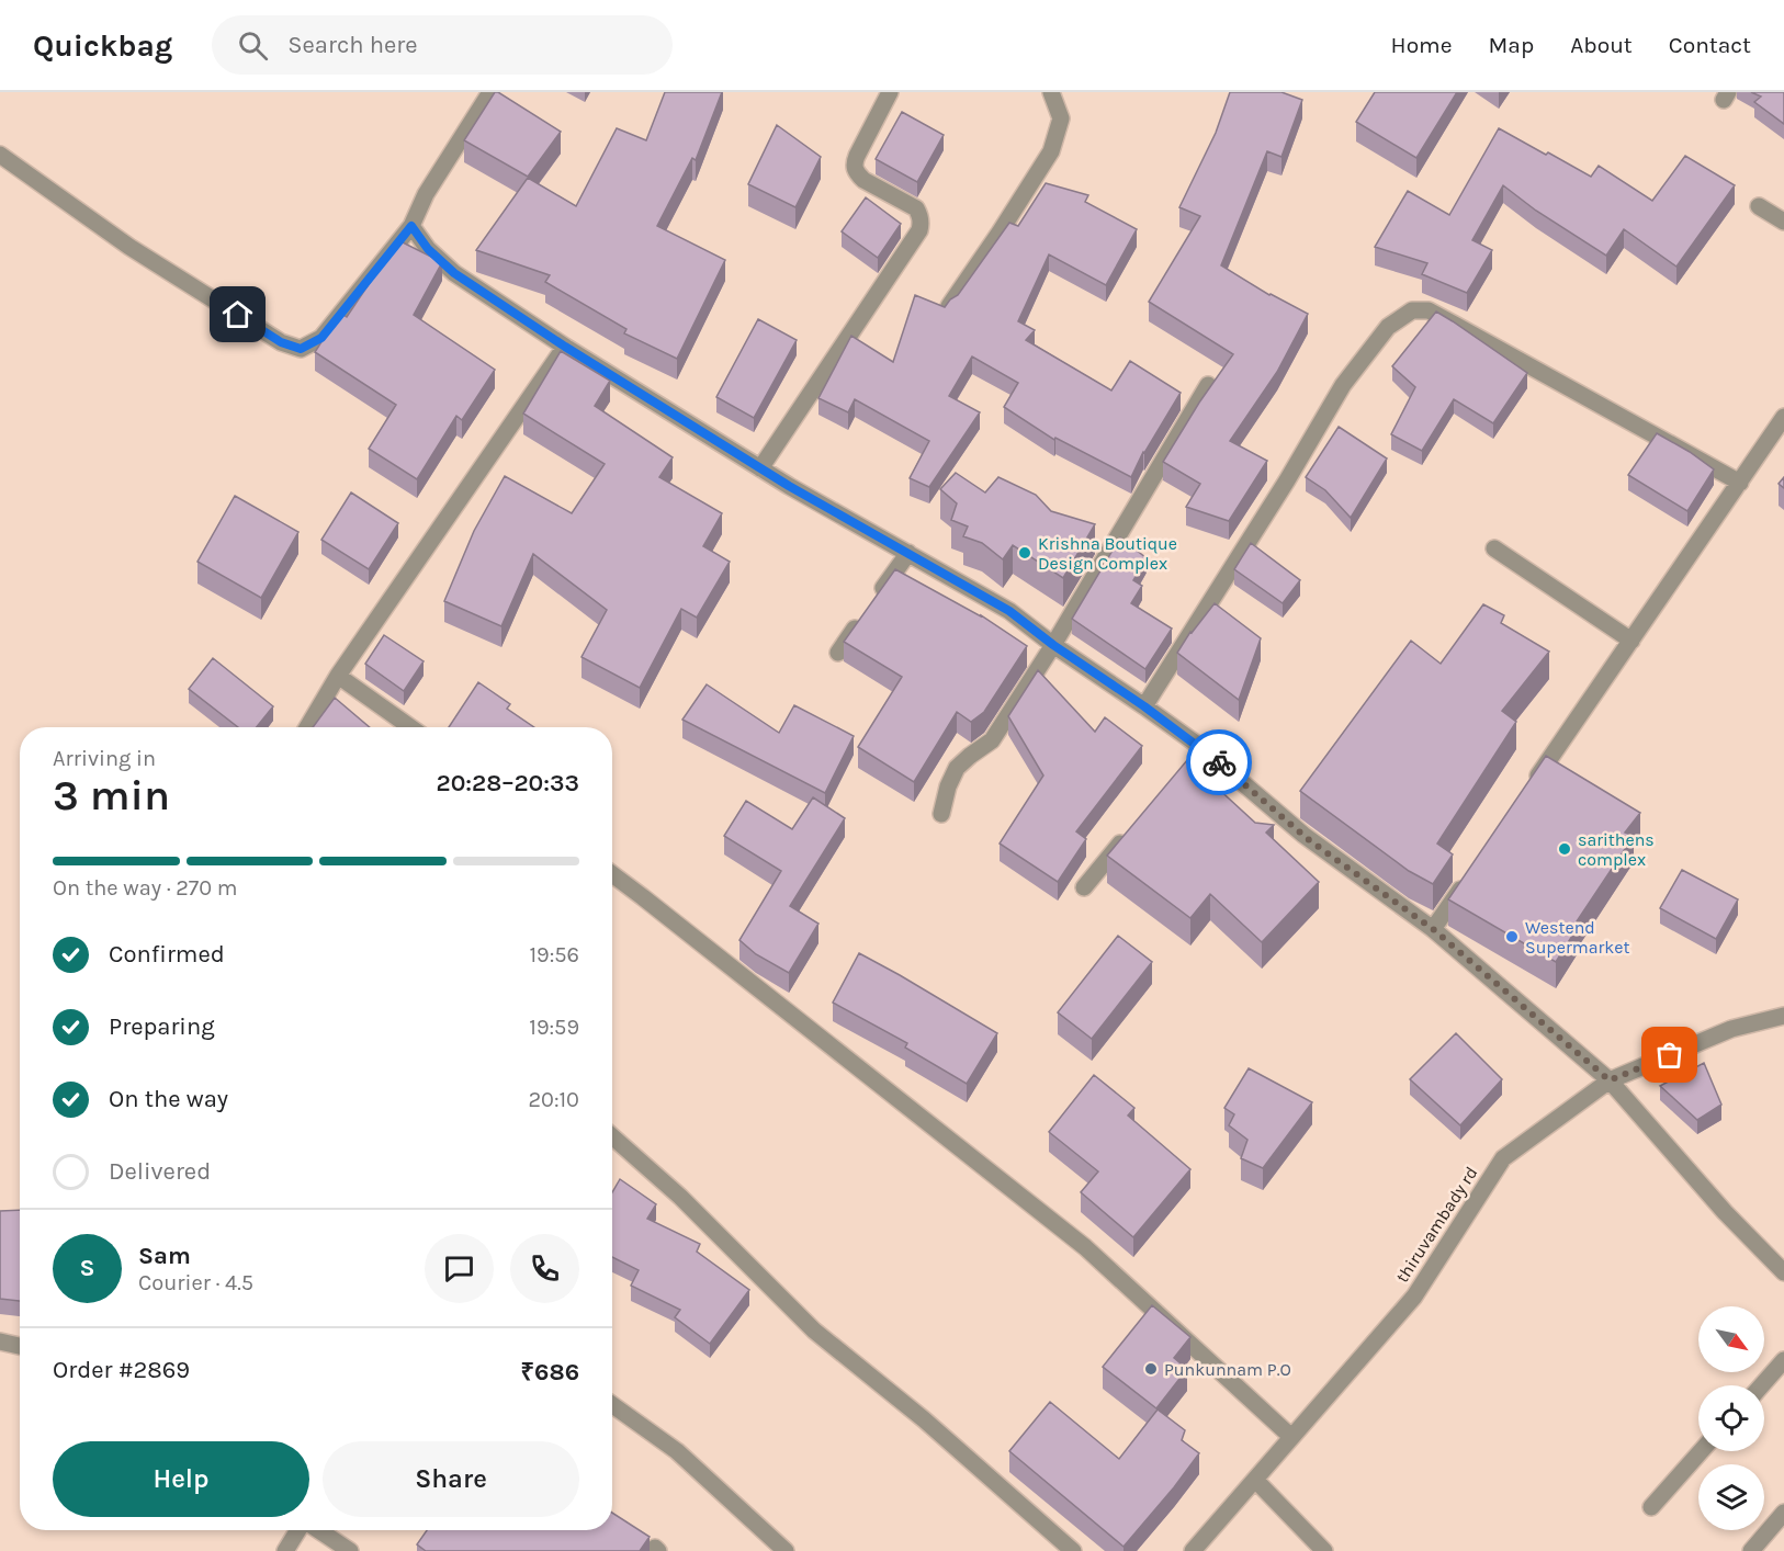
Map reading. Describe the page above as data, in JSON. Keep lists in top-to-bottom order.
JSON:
{
  "streets": {
    "street": ["thiruvambady rd"]
  },
  "places": [
    "Krishna Boutique Design Complex",
    "sarithens complex",
    "Westend Supermarket",
    "Punkunnam P.O"
  ],
  "north": "bottom right",
  "page": {
    "header": "Quickbag",
    "search": "Search here",
    "nav": [
      "Home",
      "Map",
      "About",
      "Contact"
    ],
    "heading": ["3 min", "Arriving in", "20:28–20:33"],
    "panel": [
      "Sam",
      "Courier · 4.5",
      "Order #2869",
      "₹686"
    ],
    "bar": "On the way · 270 m",
    "list": [
      ["Confirmed", "19:56"],
      ["Preparing", "19:59"],
      ["On the way", "20:10"],
      "Delivered"
    ],
    "round": "S",
    "buttons": ["Help", "Share"]
  }
}
